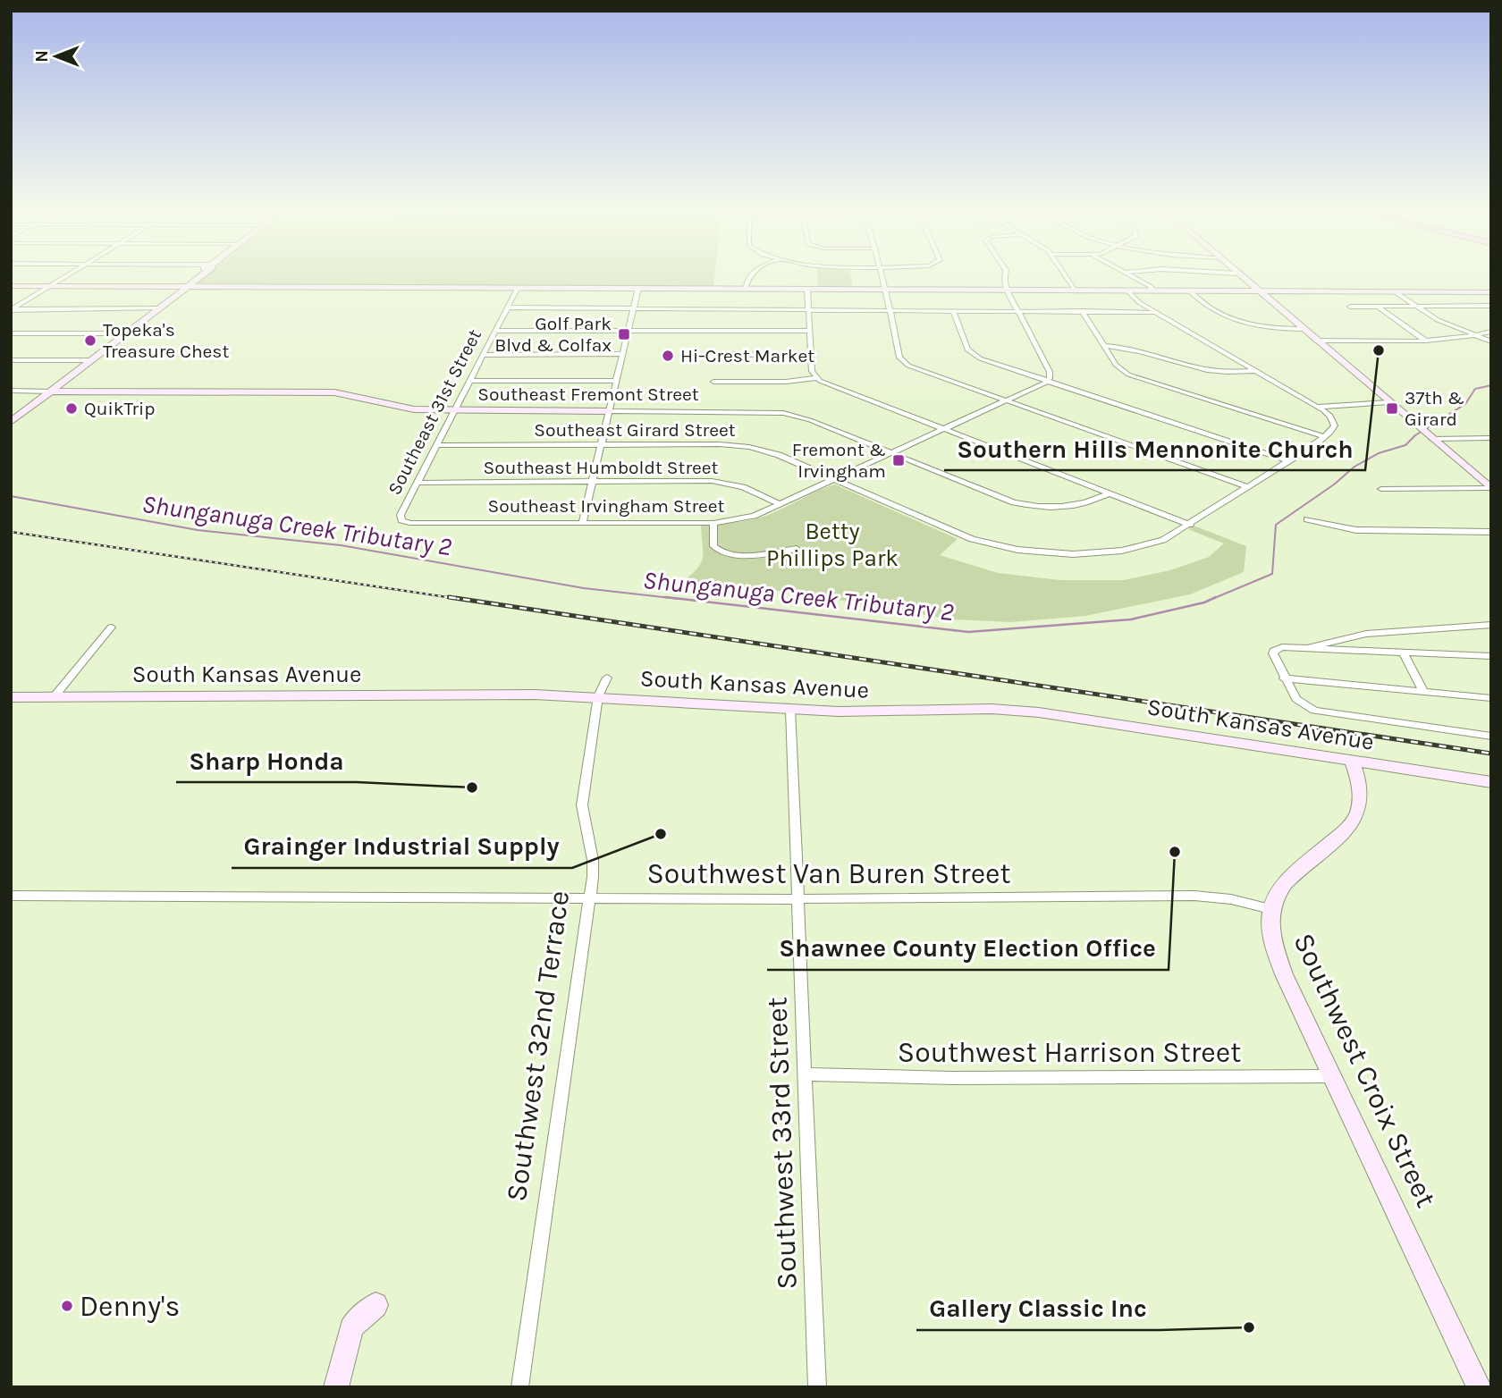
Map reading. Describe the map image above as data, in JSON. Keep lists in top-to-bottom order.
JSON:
{
  "streets": {
    "main road": ["Southeast Fremont Street", "South Kansas Avenue", "Southwest Croix Street"],
    "street": [
      "Southeast 31st Street",
      "Southeast Girard Street",
      "Southeast Humboldt Street",
      "Southeast Irvingham Street",
      "Southwest Van Buren Street",
      "Southwest 32nd Terrace",
      "Southwest Harrison Street",
      "Southwest 33rd Street"
    ]
  },
  "crossings": [
    ["Southeast Fremont Street", "Southeast 31st Street"],
    ["Southeast Fremont Street", "Southeast Irvingham Street"],
    ["Southeast 31st Street", "Southeast Girard Street"],
    ["Southeast 31st Street", "Southeast Humboldt Street"],
    ["Southeast 31st Street", "Southeast Irvingham Street"],
    ["Southeast Girard Street", "Southeast Irvingham Street"],
    ["Southeast Humboldt Street", "Southeast Irvingham Street"],
    ["South Kansas Avenue", "Southwest 32nd Terrace"],
    ["South Kansas Avenue", "Southwest 33rd Street"],
    ["Southwest Van Buren Street", "Southwest 32nd Terrace"],
    ["Southwest Van Buren Street", "Southwest Croix Street"],
    ["Southwest Van Buren Street", "Southwest 33rd Street"],
    ["Southwest Harrison Street", "Southwest Croix Street"],
    ["Southwest Harrison Street", "Southwest 33rd Street"]
  ],
  "water": ["Shunganuga Creek Tributary 2"],
  "parks": ["Betty Phillips Park"],
  "places": {
    "transit": ["Golf Park Blvd & Colfax", "37th & Girard", "Fremont & Irvingham"],
    "other": [
      "Topeka's Treasure Chest",
      "Southern Hills Mennonite Church",
      "Hi-Crest Market",
      "QuikTrip",
      "Sharp Honda",
      "Grainger Industrial Supply",
      "Shawnee County Election Office",
      "Denny's",
      "Gallery Classic Inc"
    ]
  },
  "north": "left"
}
